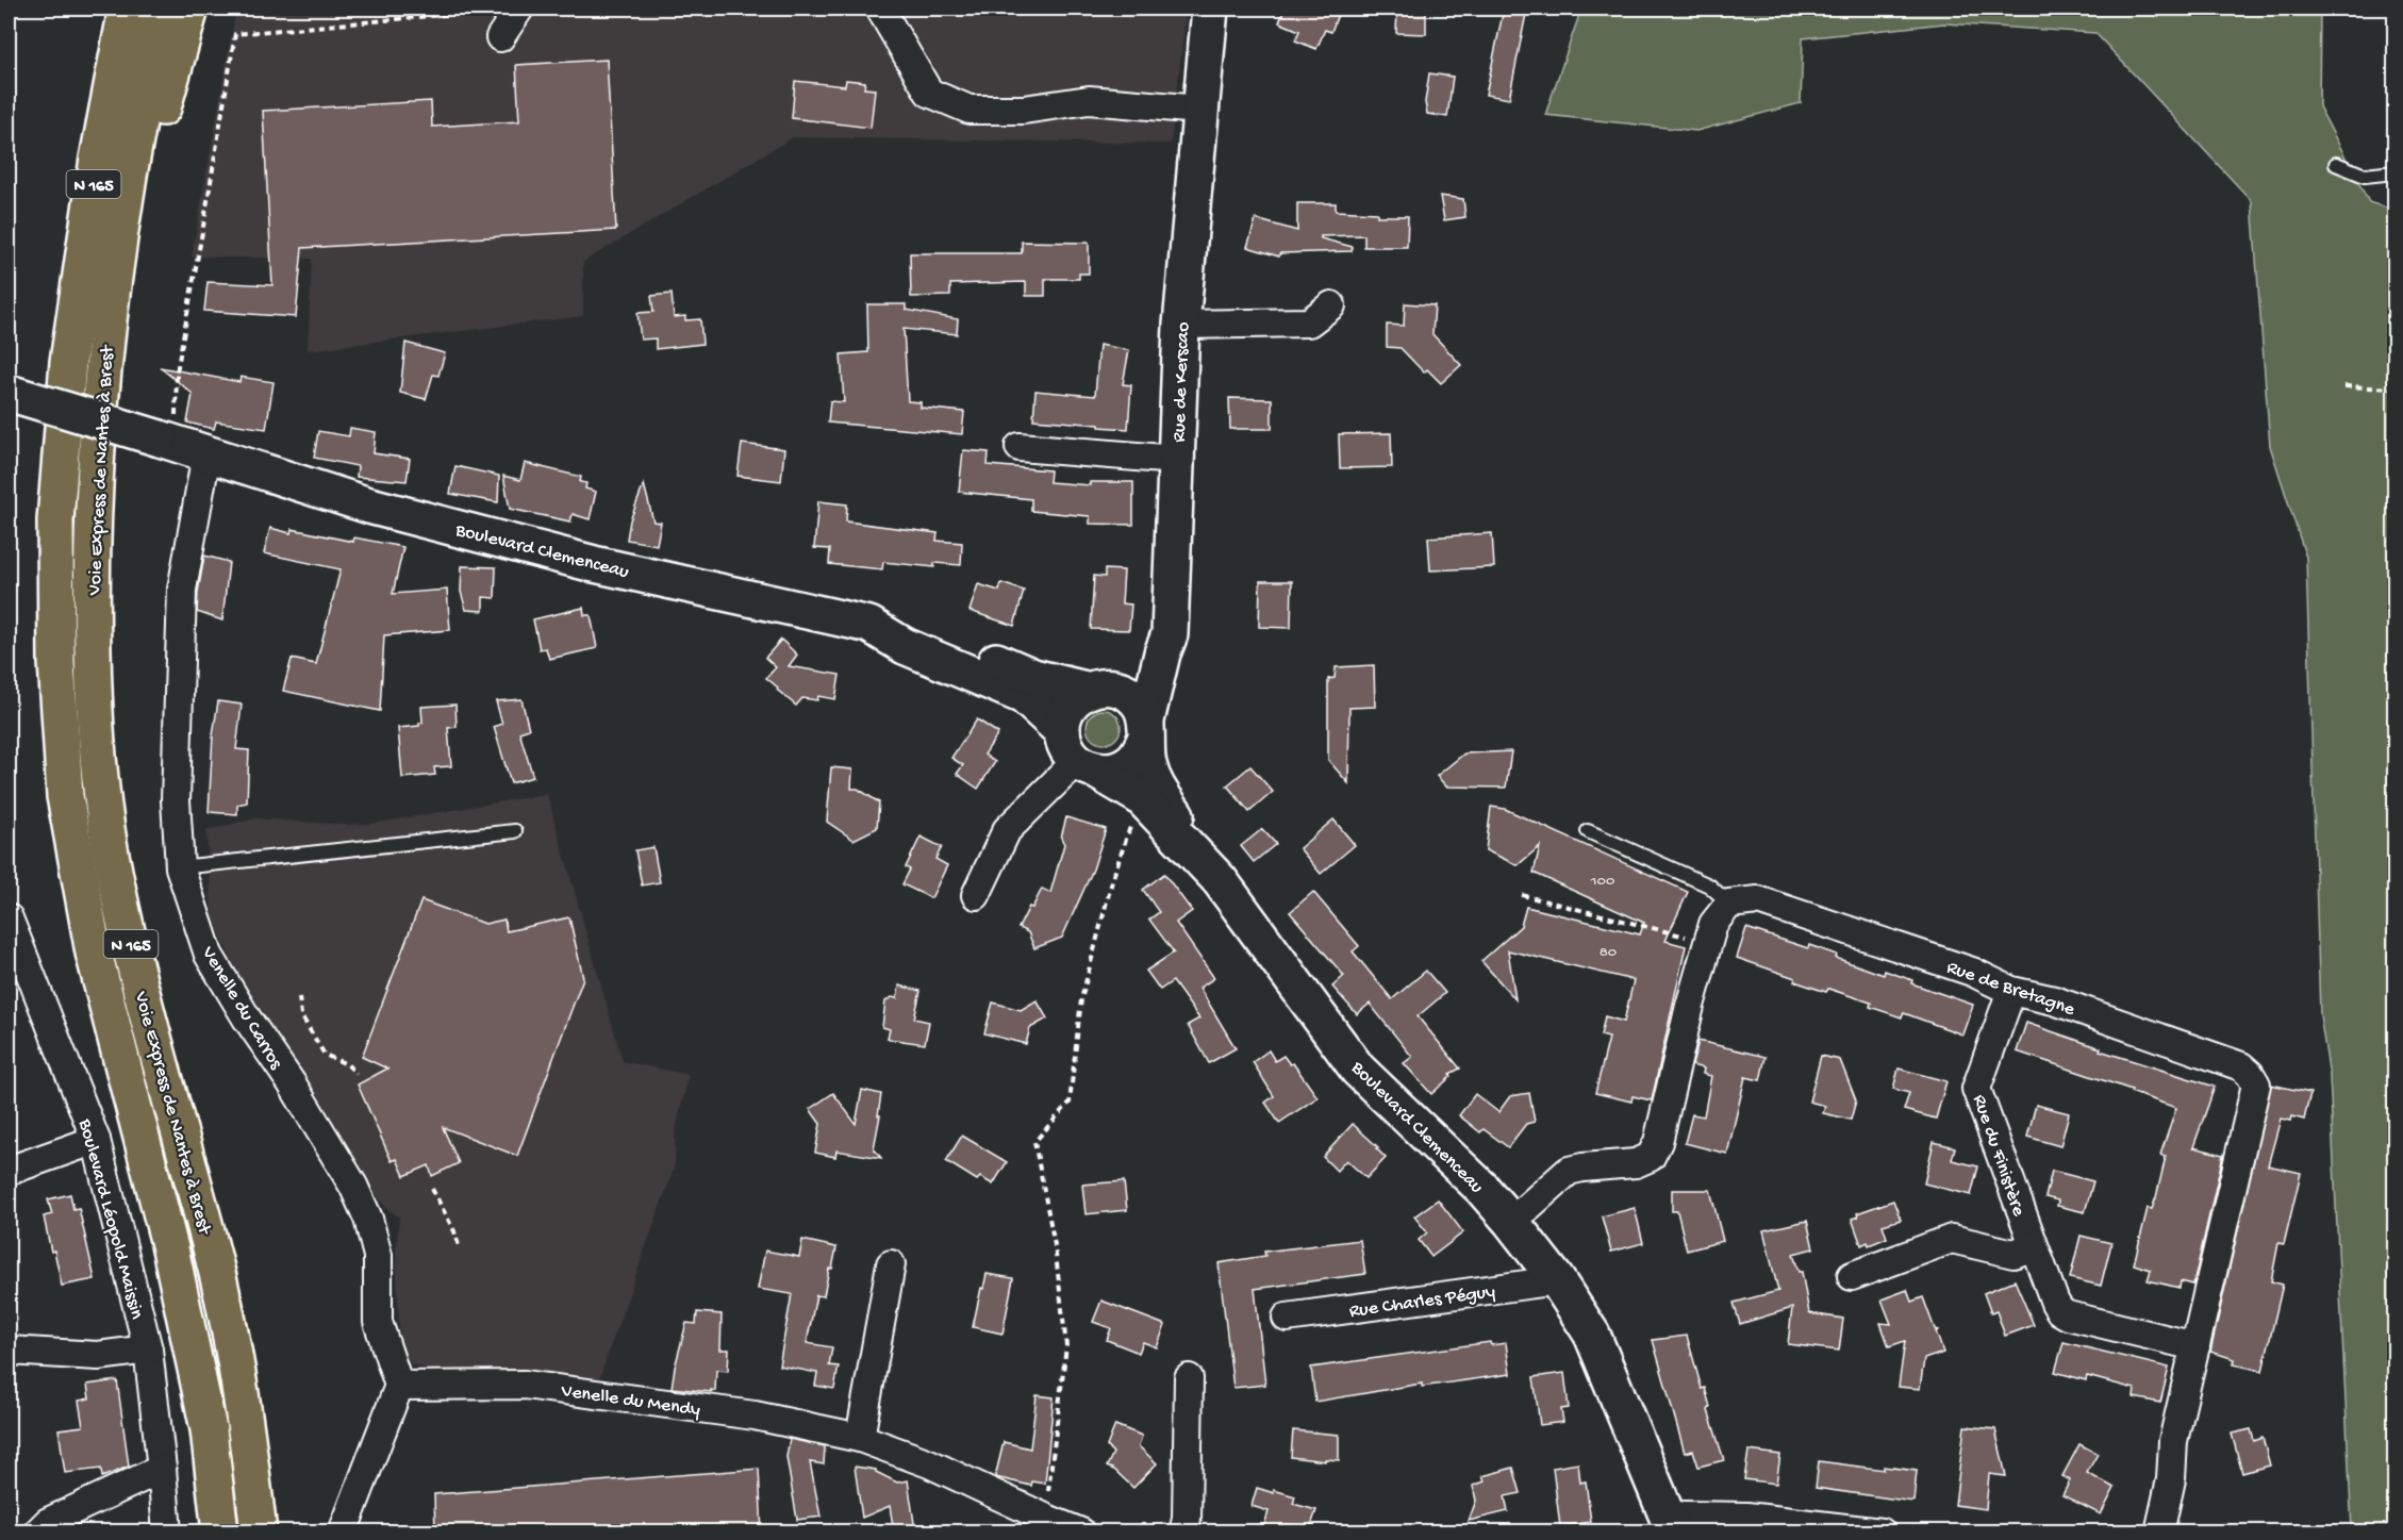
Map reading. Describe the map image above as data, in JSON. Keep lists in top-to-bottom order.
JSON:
{
  "streets": {
    "highway": ["N 165", "Voie Express de Nantes à Brest"],
    "street": [
      "Rue de Kerscao",
      "Boulevard Clemenceau",
      "Rue de Bretagne",
      "Venelle du Carros",
      "Rue du Finistère",
      "Boulevard Léopold Maissin",
      "Rue Charles Péguy",
      "Venelle du Mendy"
    ]
  },
  "crossings": [
    ["Rue de Kerscao", "Boulevard Clemenceau"],
    ["Boulevard Clemenceau", "Venelle du Carros"],
    ["Boulevard Clemenceau", "Rue Charles Péguy"],
    ["Rue de Bretagne", "Rue du Finistère"],
    ["Venelle du Carros", "Venelle du Mendy"]
  ],
  "house_numbers": ["100", "80"]
}
